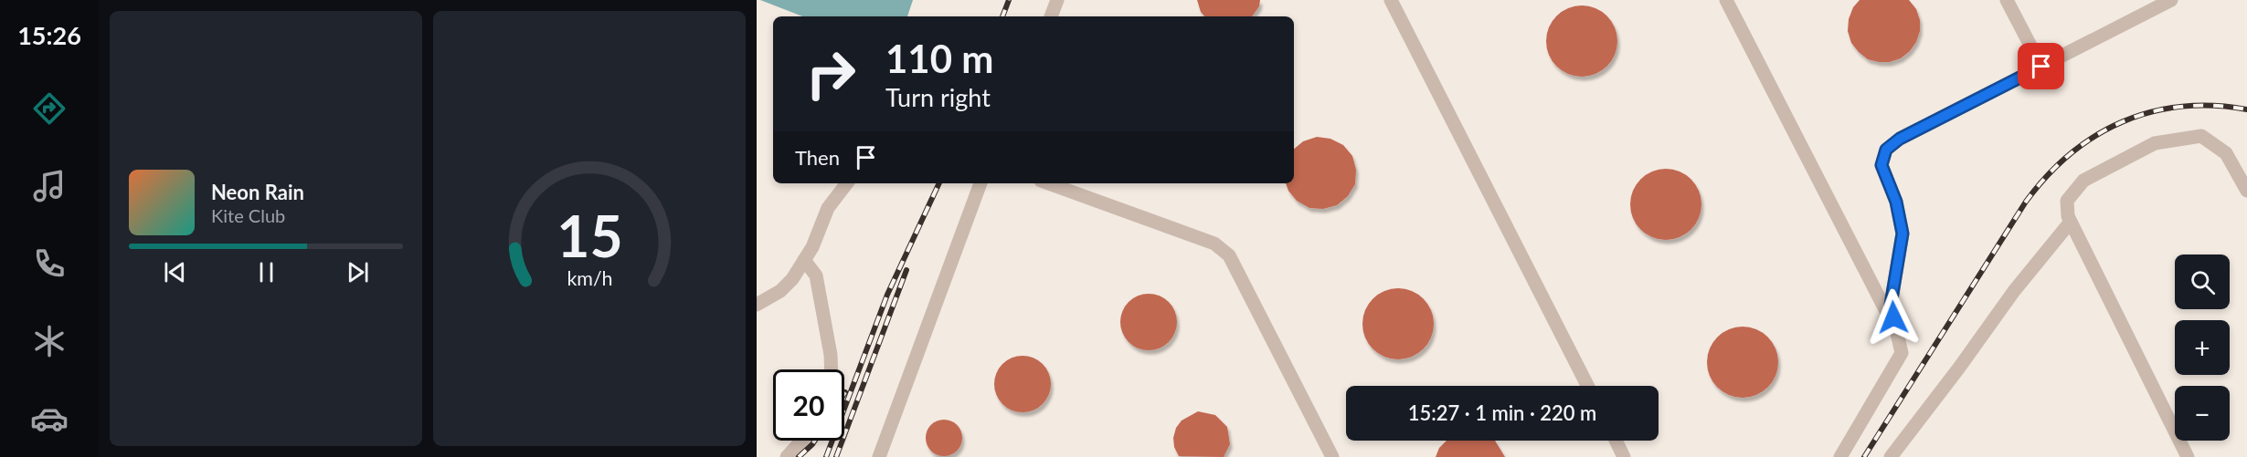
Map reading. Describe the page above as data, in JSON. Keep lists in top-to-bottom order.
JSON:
{
  "page": {
    "tabs": "15:26",
    "turn": ["110 m", "Turn right"],
    "then": "Then",
    "song": ["Neon Rain", "Kite Club"],
    "map_buttons": ["+", "−"],
    "limit": "20",
    "trip": "15:27 · 1 min · 220 m",
    "gauge": ["15", "km/h"]
  }
}
